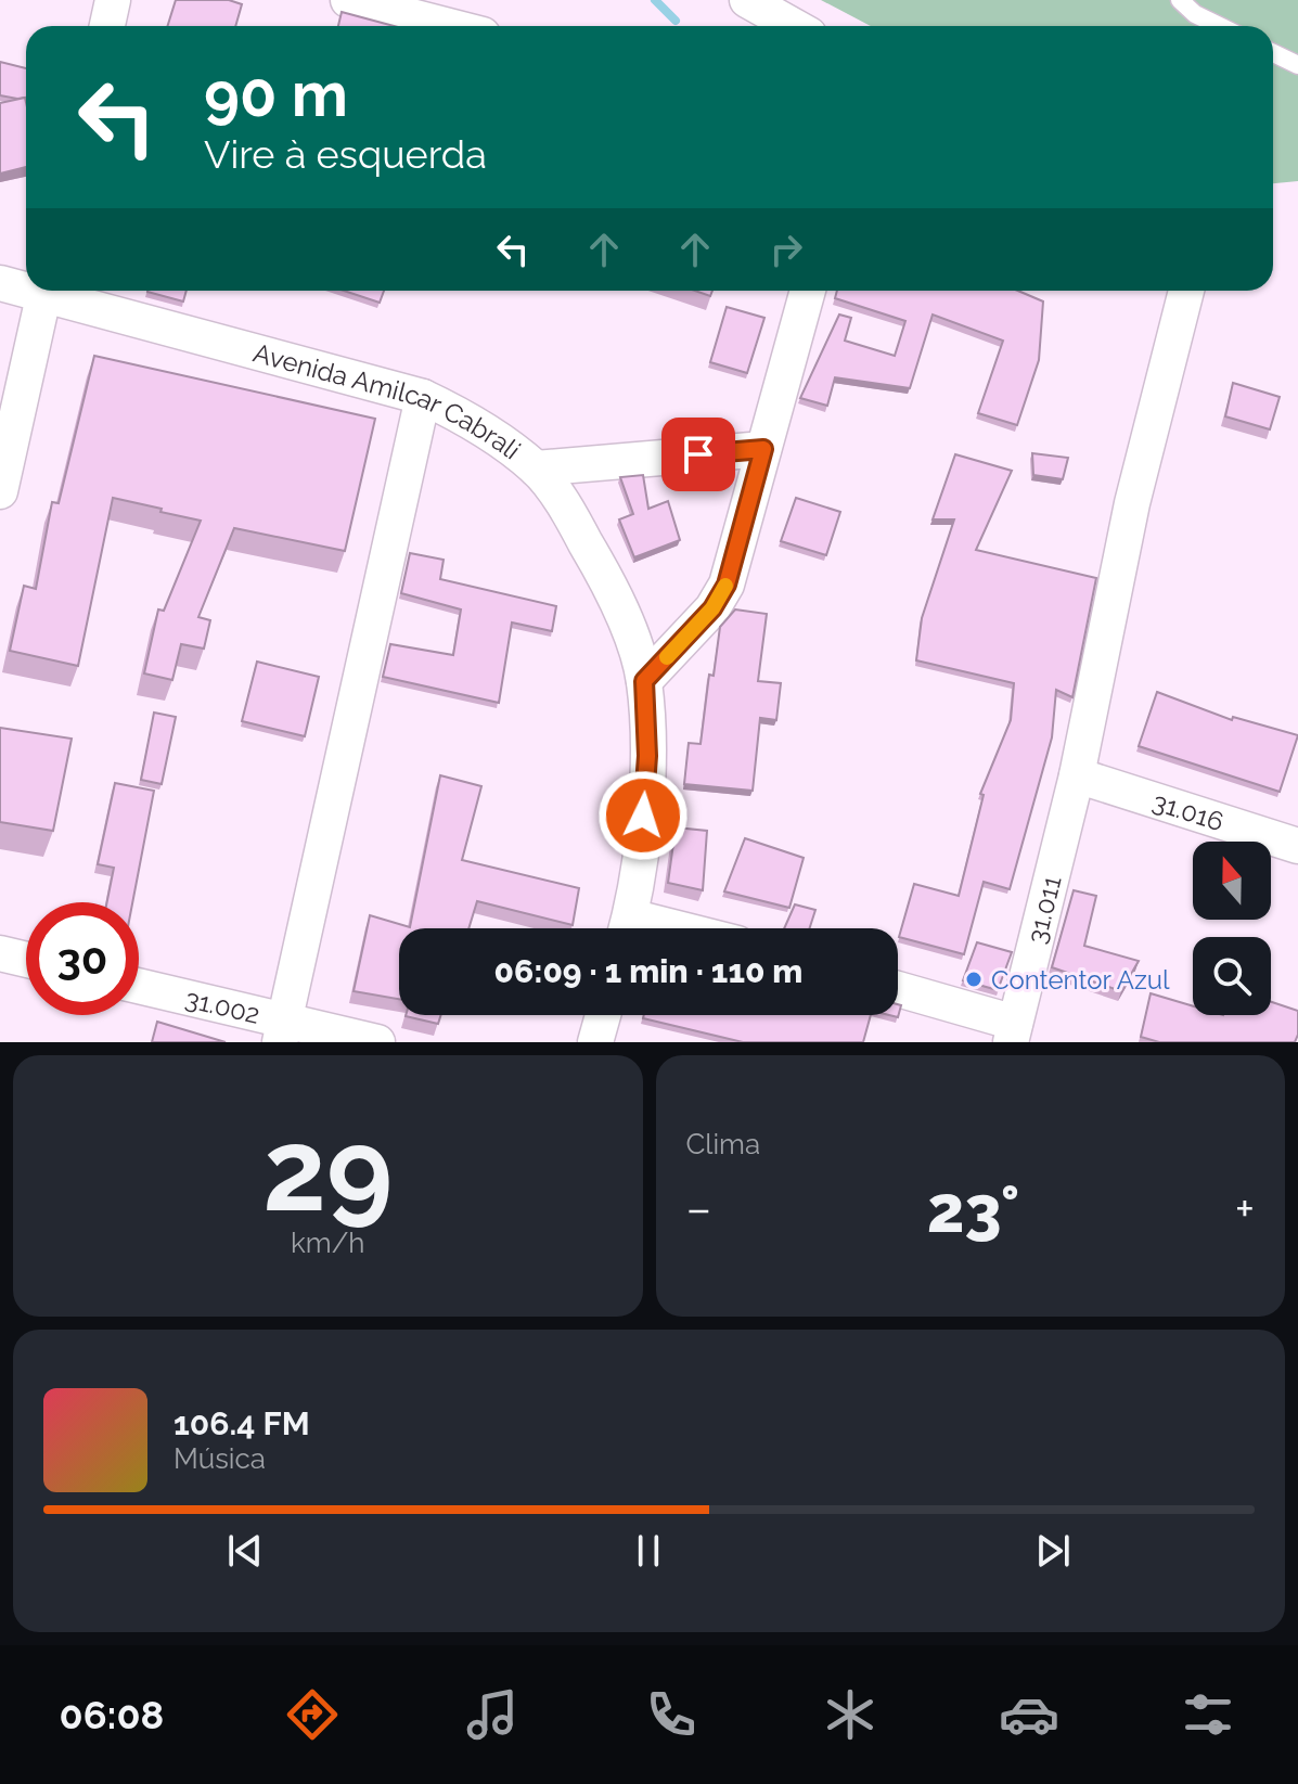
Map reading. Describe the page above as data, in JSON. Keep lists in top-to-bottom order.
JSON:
{
  "streets": {
    "street": [
      "Avenida Amilcar Cabrali",
      "31.016",
      "31.011",
      "31.002"
    ]
  },
  "crossings": [
    ["31.016", "31.011"]
  ],
  "places": ["Contentor Azul"],
  "north": "top",
  "page": {
    "turn": ["90 m", "Vire à esquerda"],
    "limit": "30",
    "trip": "06:09 · 1 min · 110 m",
    "tile": [
      ["29", "km/h"],
      "Clima"
    ],
    "heat": ["−", "23°", "+"],
    "song": ["106.4 FM", "Música"],
    "tabs": "06:08"
  }
}
